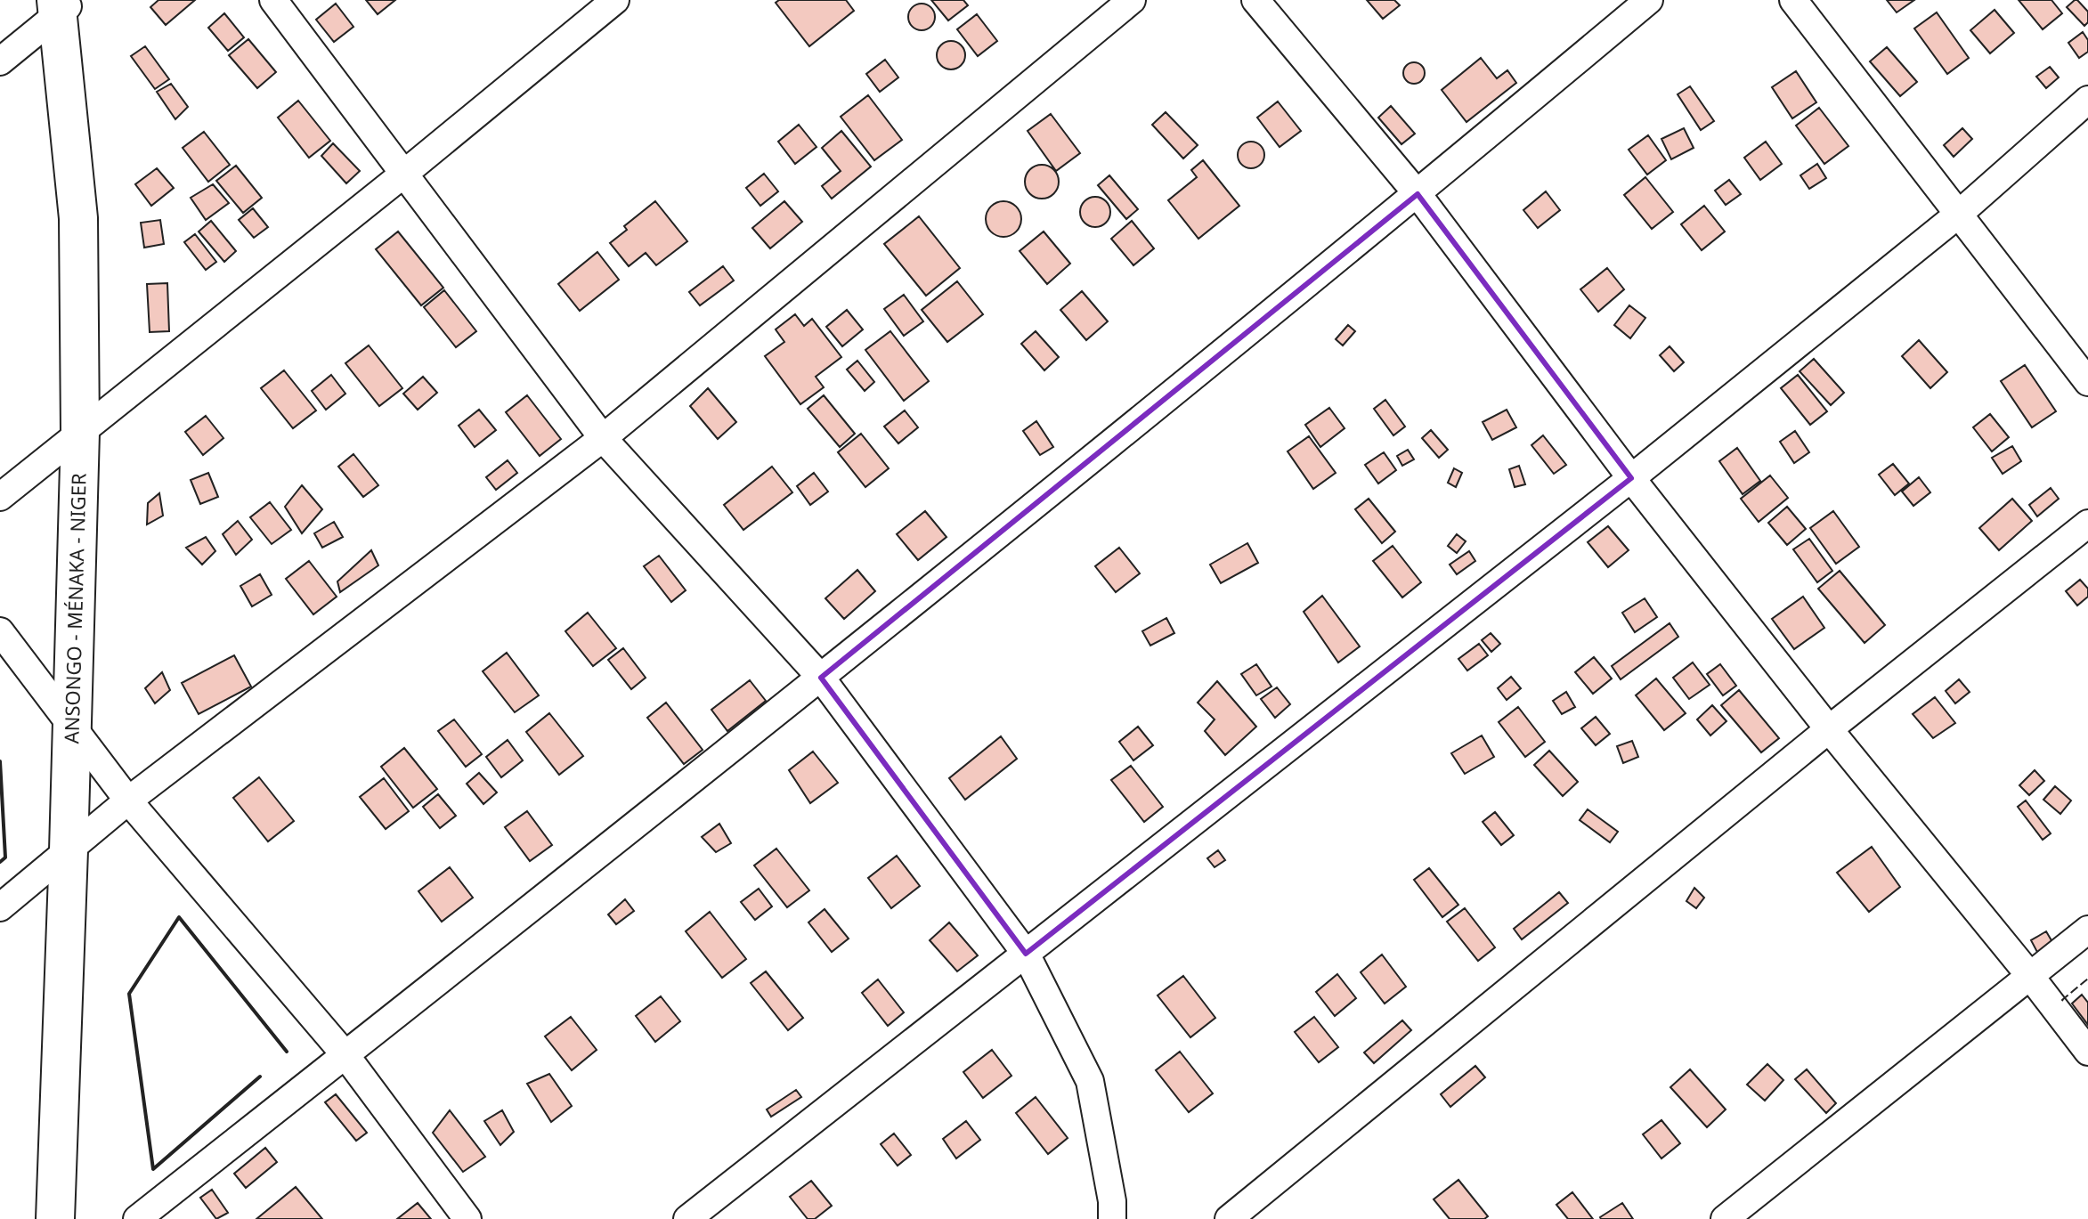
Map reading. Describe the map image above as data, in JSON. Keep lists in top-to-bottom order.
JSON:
{
  "streets": {
    "main road": ["ANSONGO - MÉNAKA - NIGER"]
  }
}
